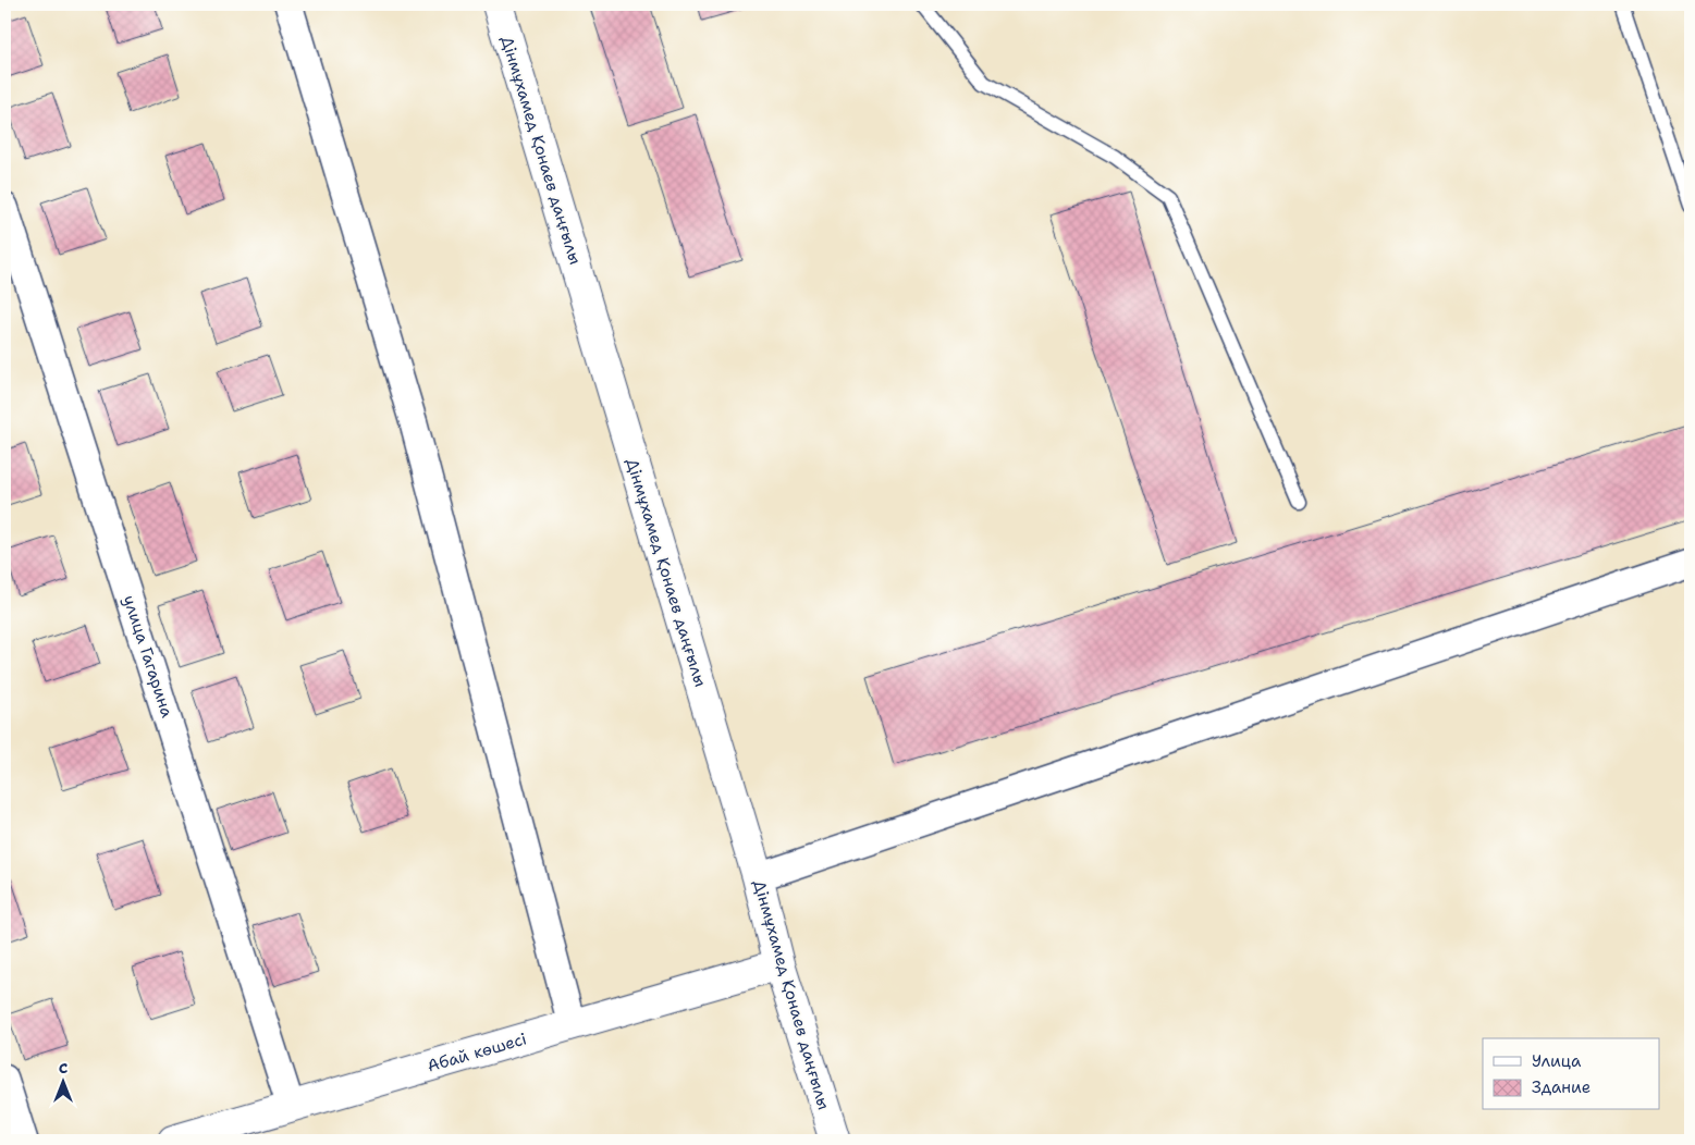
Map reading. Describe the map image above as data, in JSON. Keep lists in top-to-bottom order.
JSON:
{
  "streets": {
    "street": ["Дінмұхамед Қонаев даңғылы", "улица Гагарина", "Абай көшесі"]
  },
  "crossings": [
    ["Дінмұхамед Қонаев даңғылы", "Абай көшесі"],
    ["улица Гагарина", "Абай көшесі"]
  ],
  "legend": ["Улица", "Здание"],
  "north": "top"
}
